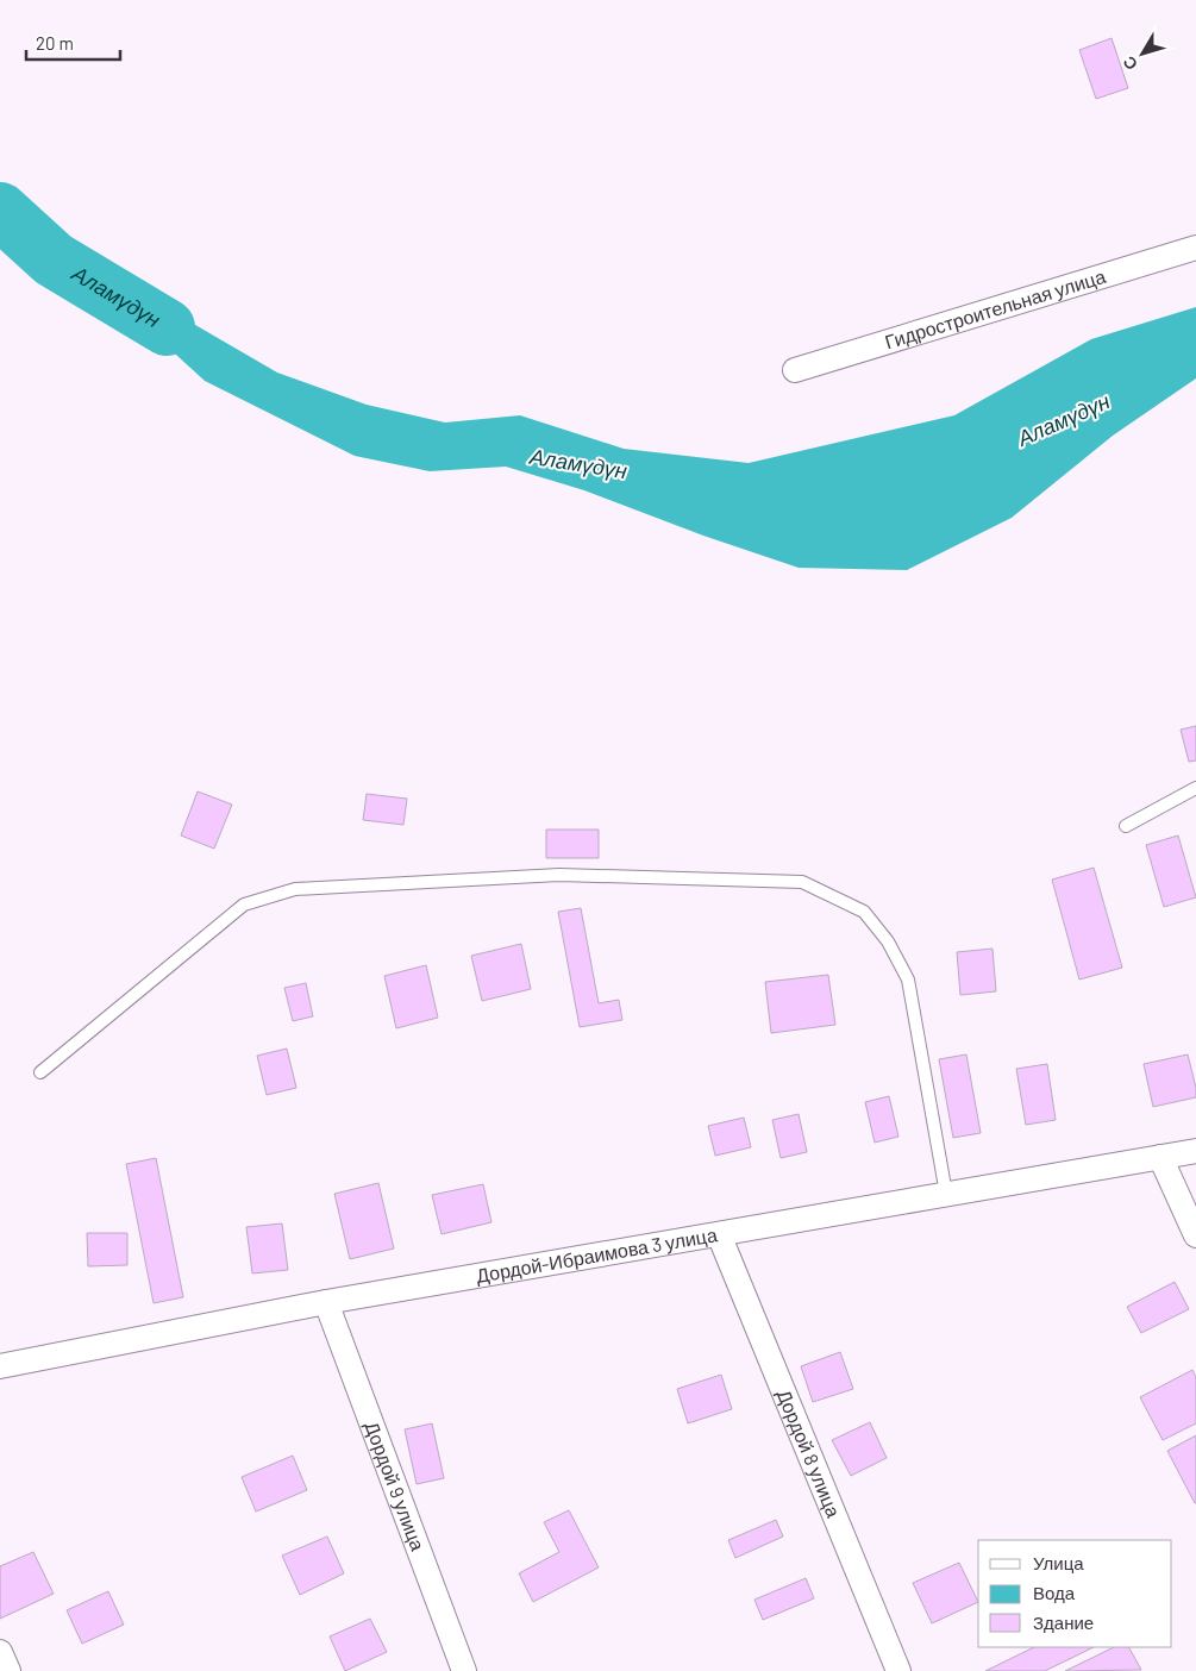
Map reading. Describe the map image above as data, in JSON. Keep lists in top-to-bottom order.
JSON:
{
  "streets": {
    "street": [
      "Гидростроительная улица",
      "Дордой-Ибраимова 3 улица",
      "Дордой 8 улица",
      "Дордой 9 улица"
    ]
  },
  "crossings": [
    ["Дордой-Ибраимова 3 улица", "Дордой 8 улица"],
    ["Дордой-Ибраимова 3 улица", "Дордой 9 улица"]
  ],
  "water": ["Аламүдүн"],
  "legend": ["Улица", "Вода", "Здание"],
  "scale_bar": "20 m",
  "north": "bottom left"
}
